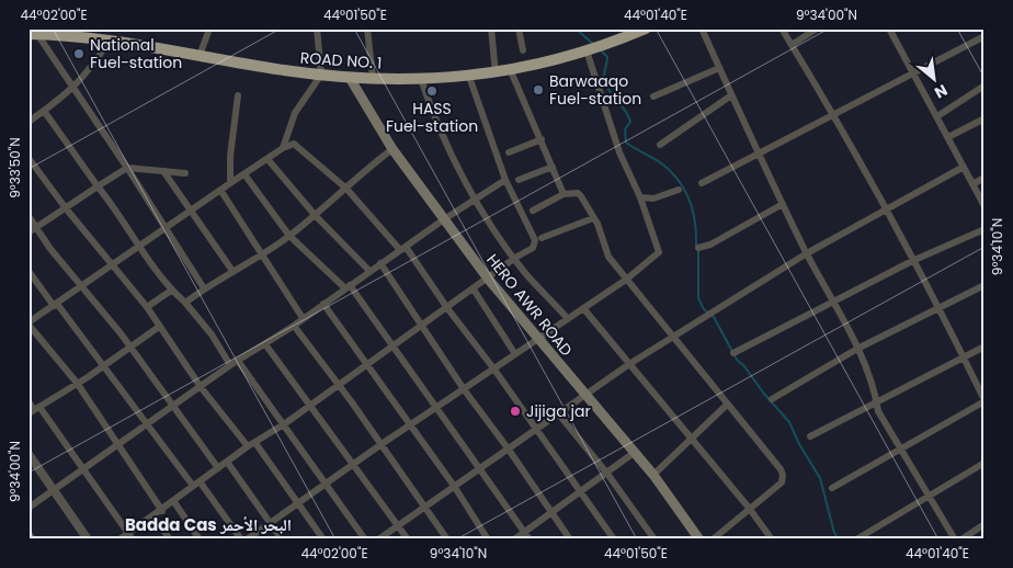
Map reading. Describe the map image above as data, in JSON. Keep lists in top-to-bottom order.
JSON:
{
  "streets": {
    "highway": ["ROAD NO. 1"],
    "main road": ["HERO AWR ROAD"]
  },
  "crossings": [
    ["ROAD NO. 1", "HERO AWR ROAD"]
  ],
  "districts": ["Badda Cas البحر الأحمر"],
  "places": [
    "National Fuel-station",
    "Barwaaqo Fuel-station",
    "HASS Fuel-station",
    "Jijiga jar"
  ],
  "north": "bottom right",
  "coordinates": [
    "44°02'00\"E",
    "44°01'50\"E",
    "44°01'40\"E",
    "9°34'00\"N",
    "9°33'50\"N",
    "9°34'10\"N"
  ]
}
